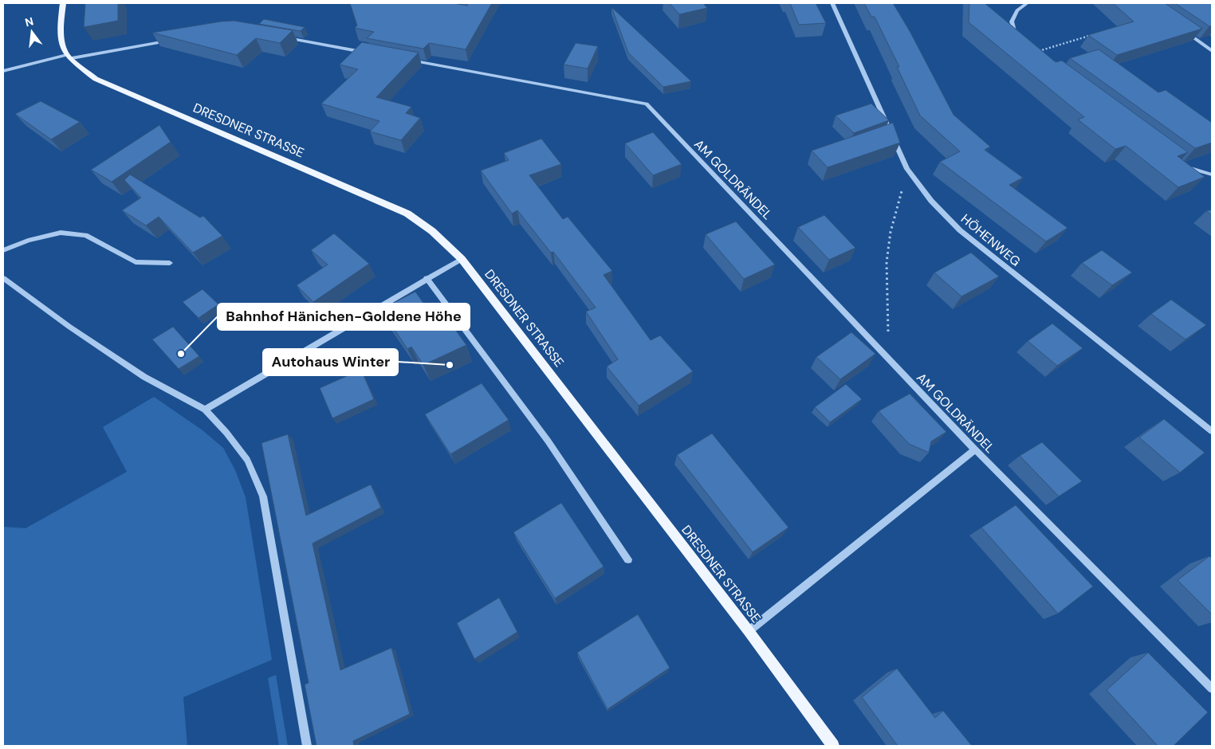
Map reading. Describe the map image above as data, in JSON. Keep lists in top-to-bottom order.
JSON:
{
  "streets": {
    "main road": ["DRESDNER STRASSE"],
    "street": ["AM GOLDRÄNDEL", "HÖHENWEG"]
  },
  "places": ["Bahnhof Hänichen-Goldene Höhe", "Autohaus Winter"],
  "north": "top"
}
